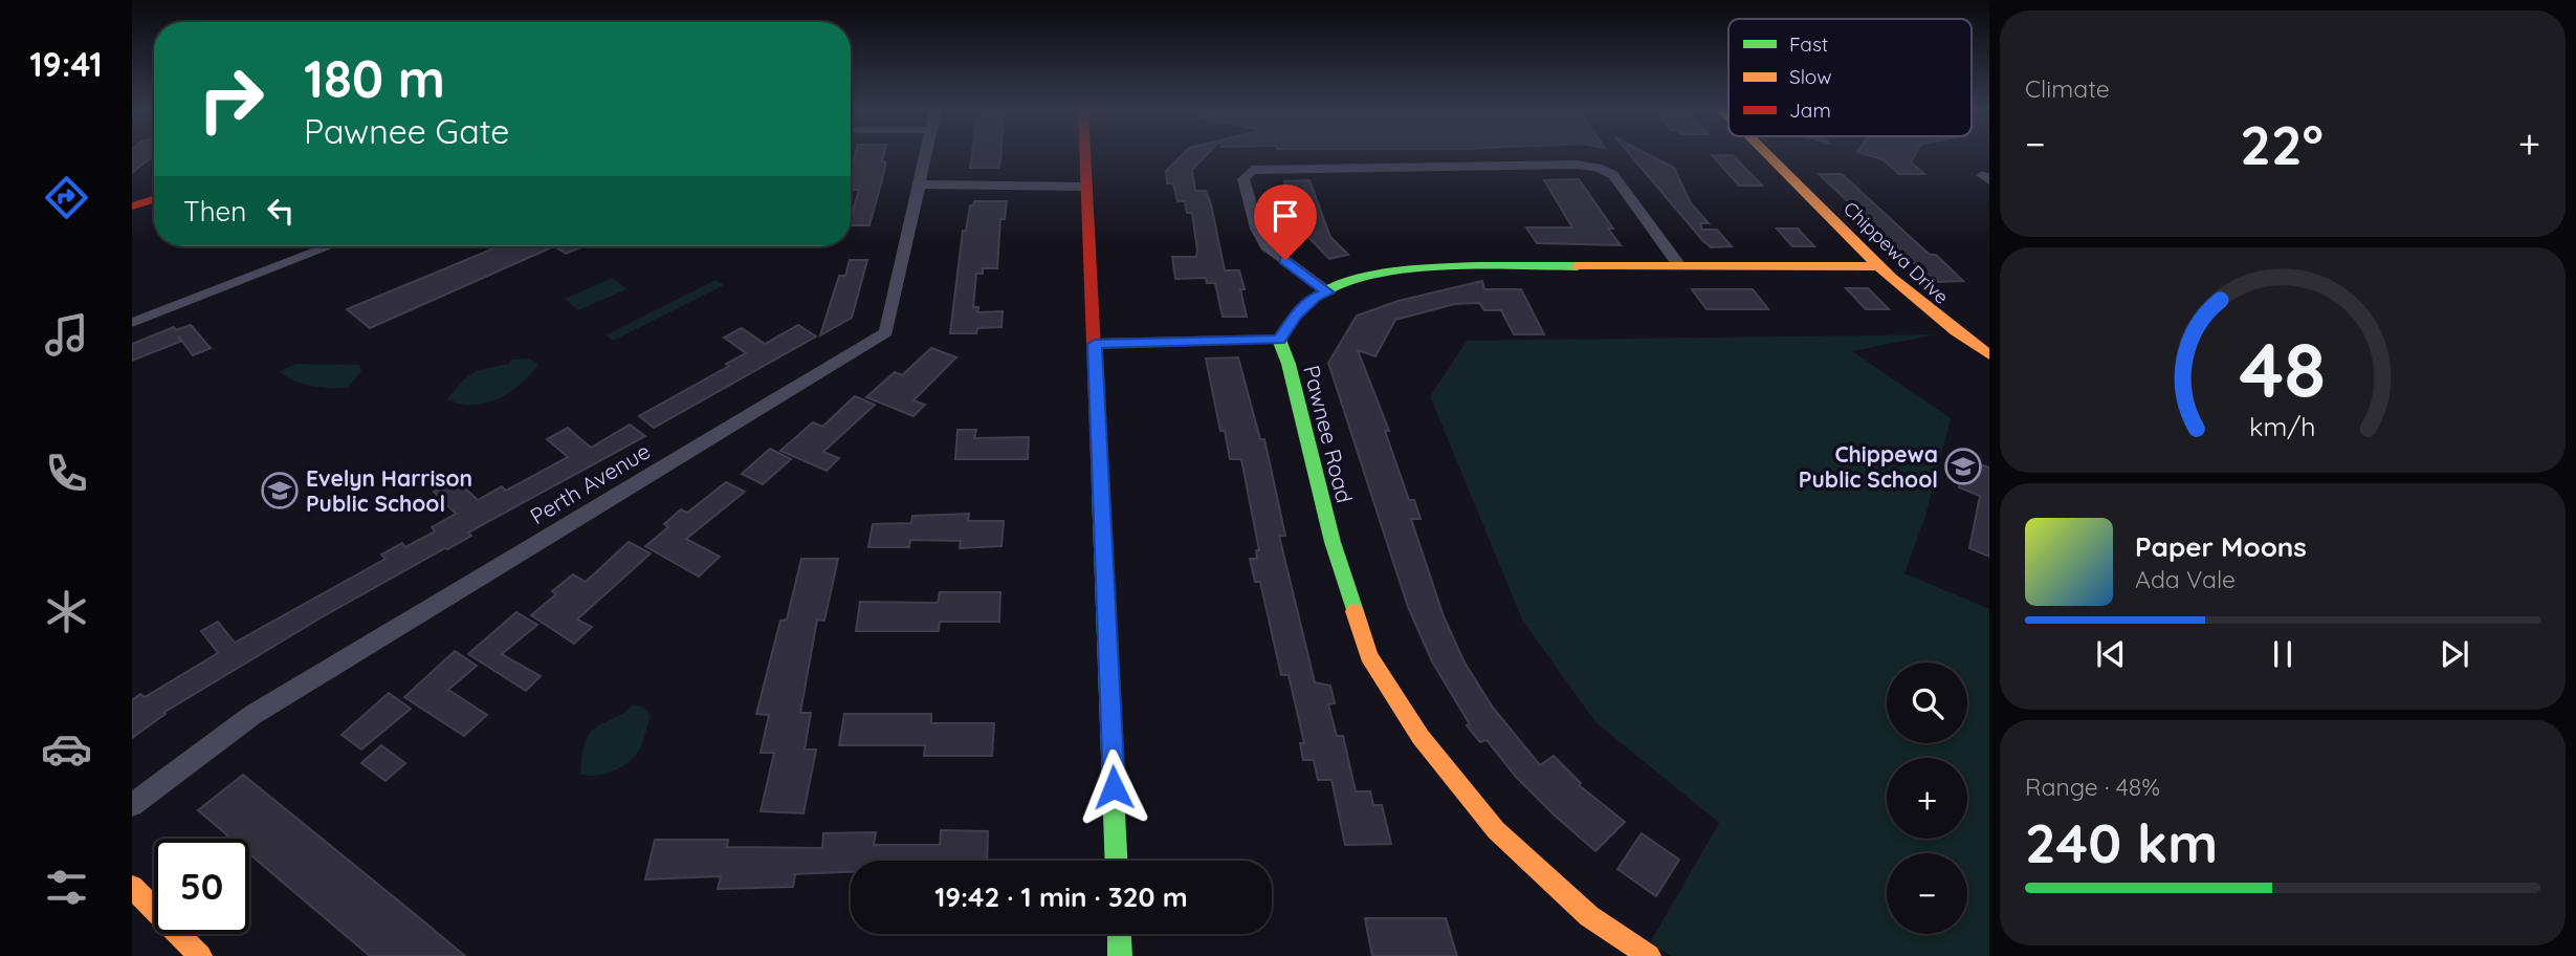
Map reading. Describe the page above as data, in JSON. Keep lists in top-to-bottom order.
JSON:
{
  "streets": {
    "street": ["Chippewa Drive", "Pawnee Road", "Perth Avenue"]
  },
  "places": {
    "school or university": ["Chippewa Public School", "Evelyn Harrison Public School"]
  },
  "legend": ["Fast", "Slow", "Jam"],
  "page": {
    "tabs": "19:41",
    "tile": [
      "Climate",
      ["Range · 48%", "240 km"]
    ],
    "turn": ["180 m", "Pawnee Gate"],
    "heat": ["−", "22°", "+"],
    "then": "Then",
    "song": ["Paper Moons", "Ada Vale"],
    "map_buttons": ["+", "−"],
    "limit": "50",
    "trip": "19:42 · 1 min · 320 m",
    "gauge": ["48", "km/h"]
  }
}
